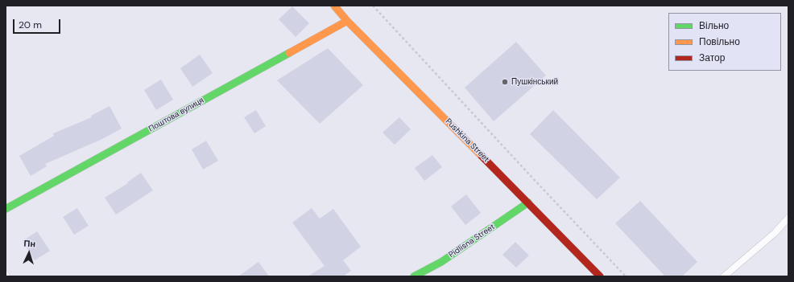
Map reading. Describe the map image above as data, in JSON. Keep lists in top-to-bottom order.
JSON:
{
  "streets": {
    "street": ["Поштова вулиця", "Pushkina Street", "Pidlisna Street"]
  },
  "crossings": [
    ["Поштова вулиця", "Pushkina Street"],
    ["Pushkina Street", "Pidlisna Street"]
  ],
  "places": ["Пушкінський"],
  "legend": ["Вільно", "Повільно", "Затор"],
  "scale_bar": "20 m",
  "north": "top"
}
